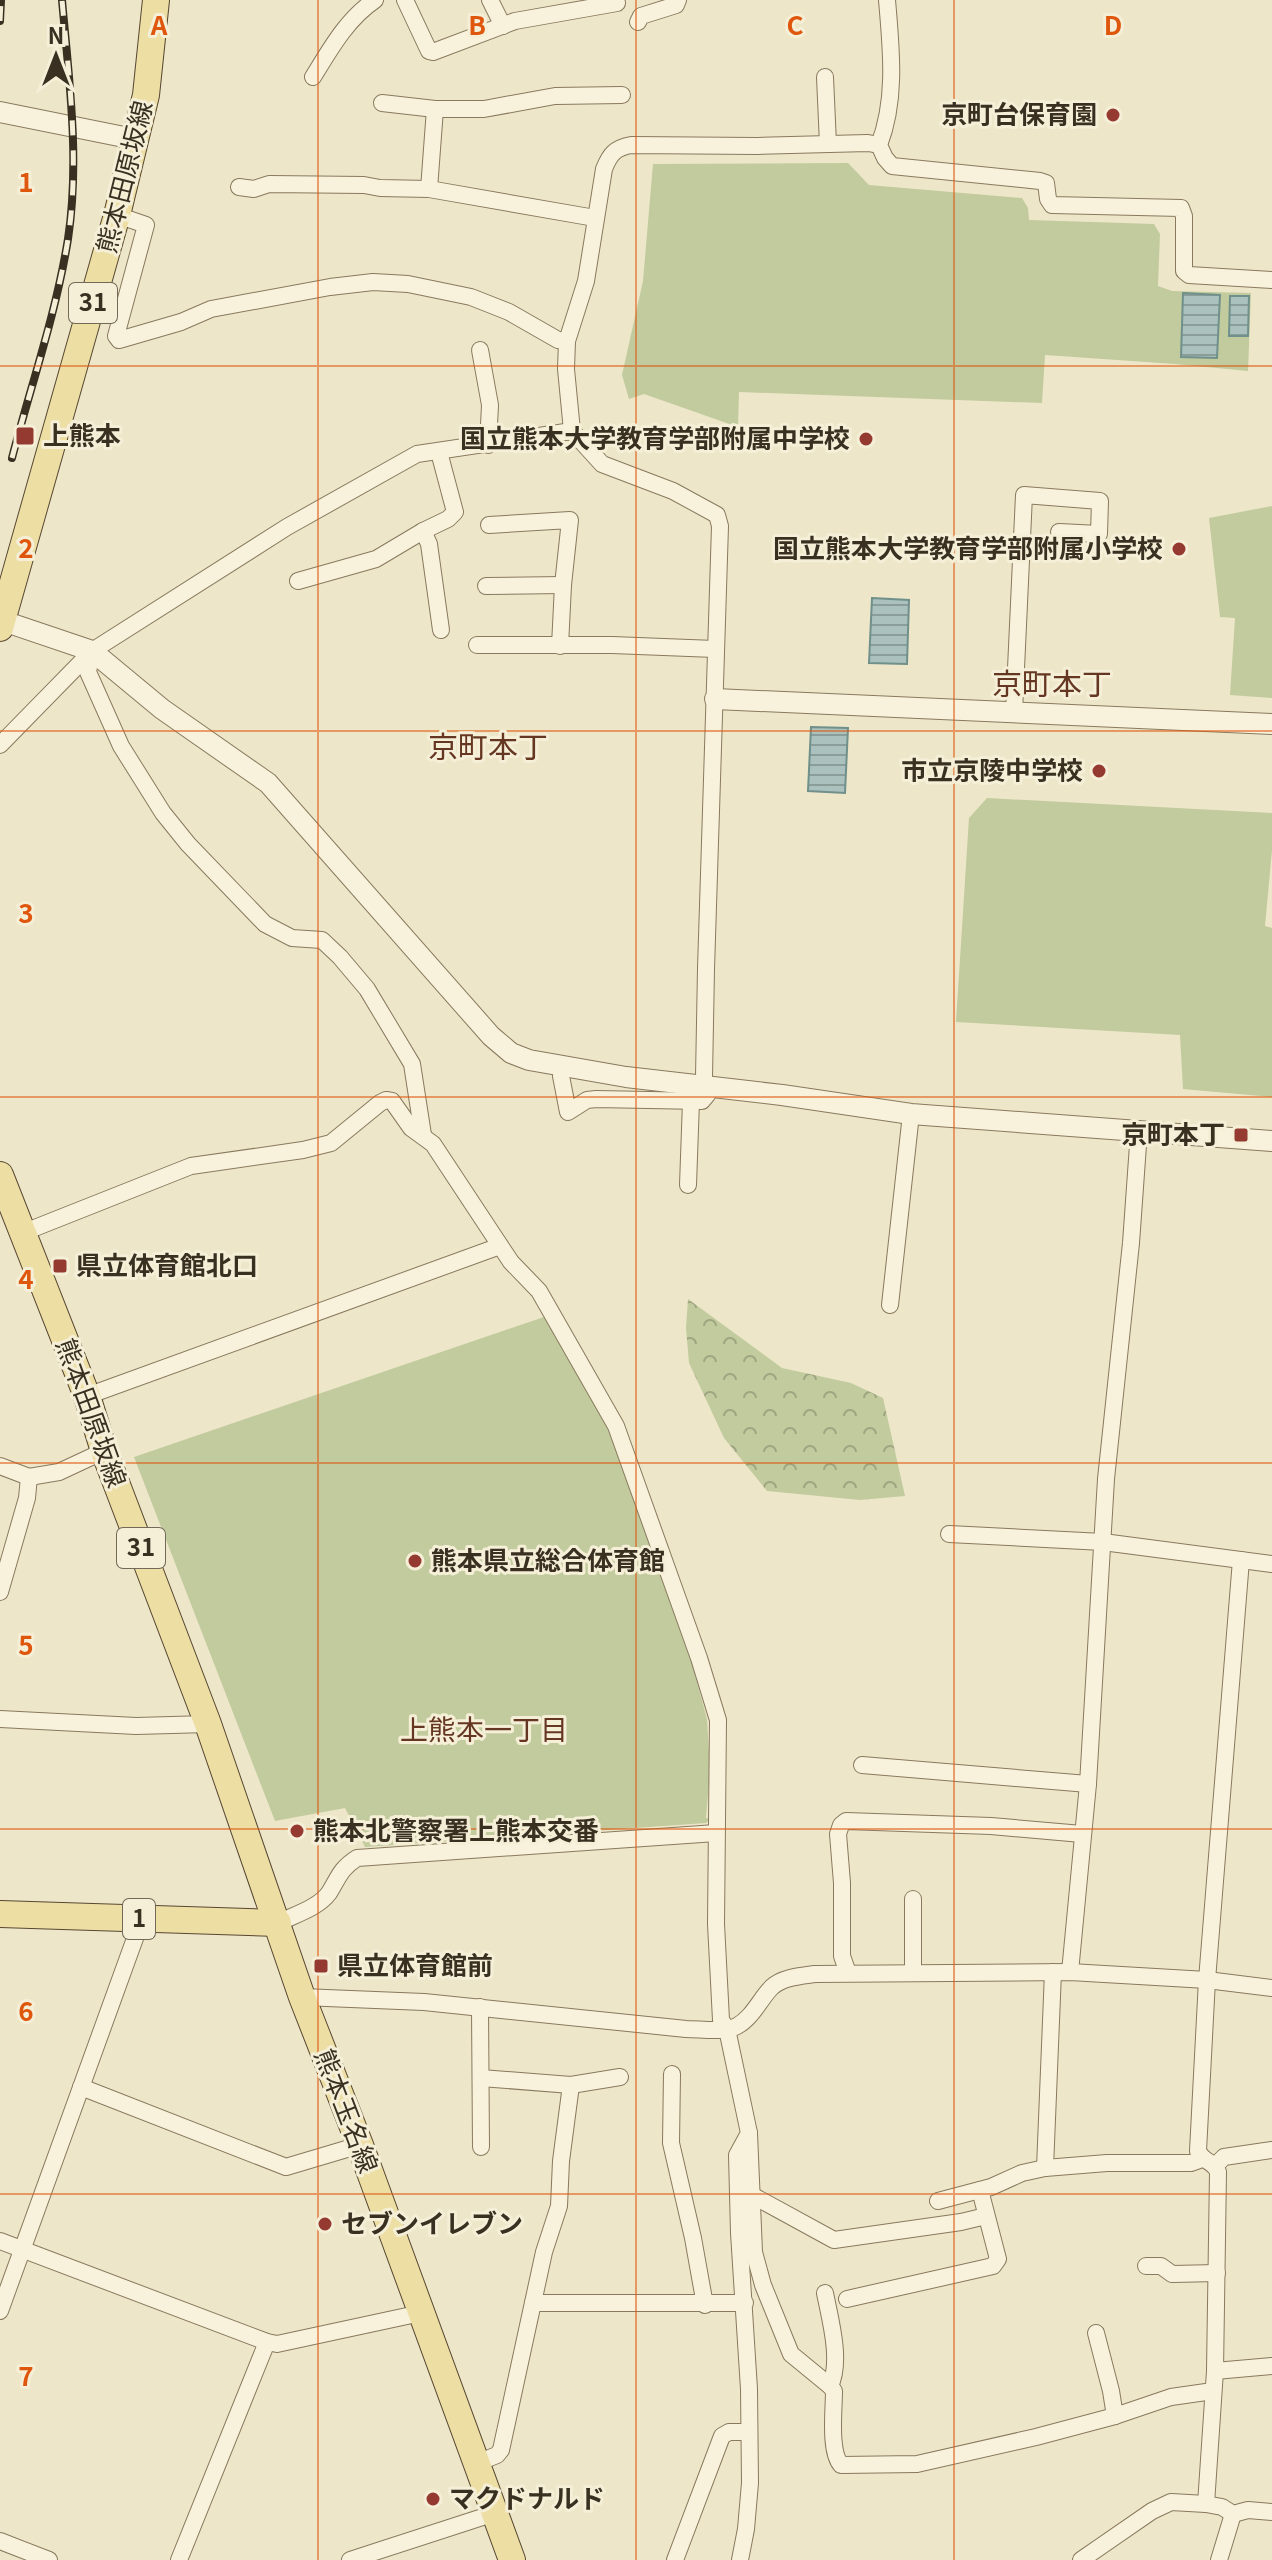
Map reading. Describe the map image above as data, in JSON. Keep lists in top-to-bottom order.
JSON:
{
  "streets": {
    "main road": [
      "熊本田原坂線",
      "31",
      "1",
      "熊本玉名線"
    ]
  },
  "crossings": [
    ["熊本田原坂線", "1"],
    ["熊本田原坂線", "熊本玉名線"],
    ["1", "熊本玉名線"]
  ],
  "districts": ["京町本丁", "京町本丁", "上熊本一丁目"],
  "places": {
    "other": [
      "京町台保育園",
      "国立熊本大学教育学部附属中学校",
      "国立熊本大学教育学部附属小学校",
      "市立京陵中学校",
      "熊本県立総合体育館",
      "熊本北警察署上熊本交番",
      "セブンイレブン",
      "マクドナルド"
    ],
    "transit": [
      "上熊本",
      "京町本丁",
      "県立体育館北口",
      "県立体育館前"
    ]
  },
  "north": "top",
  "grid": {
    "columns": [
      "A",
      "B",
      "C",
      "D"
    ],
    "rows": [
      "1",
      "2",
      "3",
      "4",
      "5",
      "6",
      "7"
    ]
  }
}
